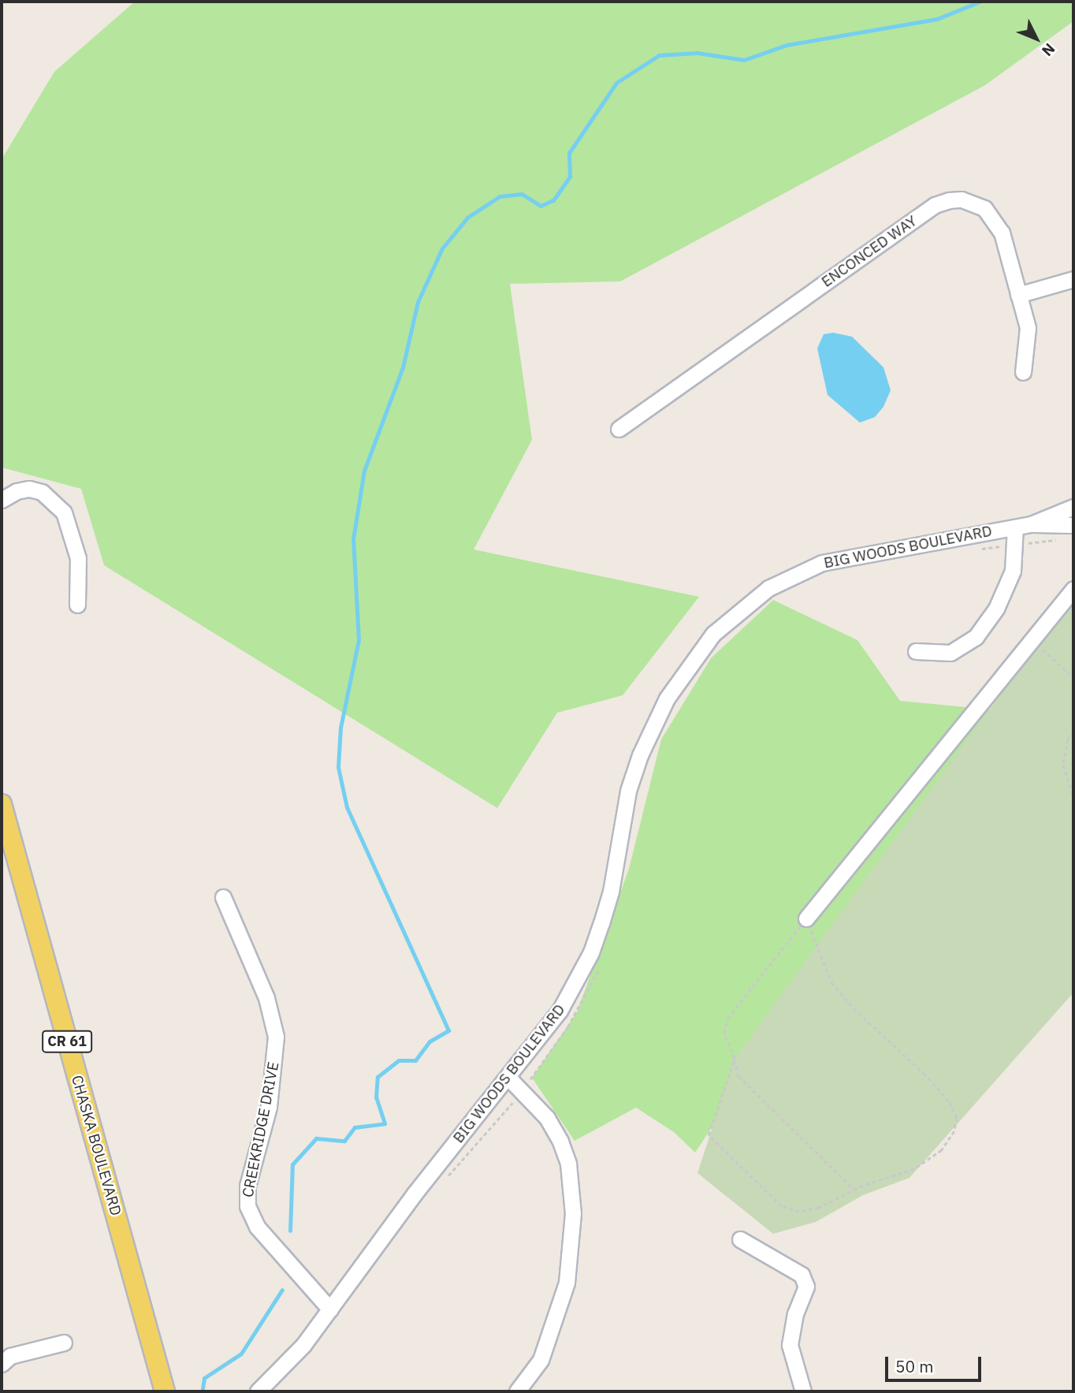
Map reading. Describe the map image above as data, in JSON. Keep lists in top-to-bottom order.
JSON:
{
  "streets": {
    "main road": ["CR 61", "CHASKA BOULEVARD"],
    "street": ["ENCONCED WAY", "BIG WOODS BOULEVARD", "CREEKRIDGE DRIVE"]
  },
  "crossings": [
    ["BIG WOODS BOULEVARD", "CREEKRIDGE DRIVE"]
  ],
  "scale_bar": "50 m",
  "north": "bottom right"
}
